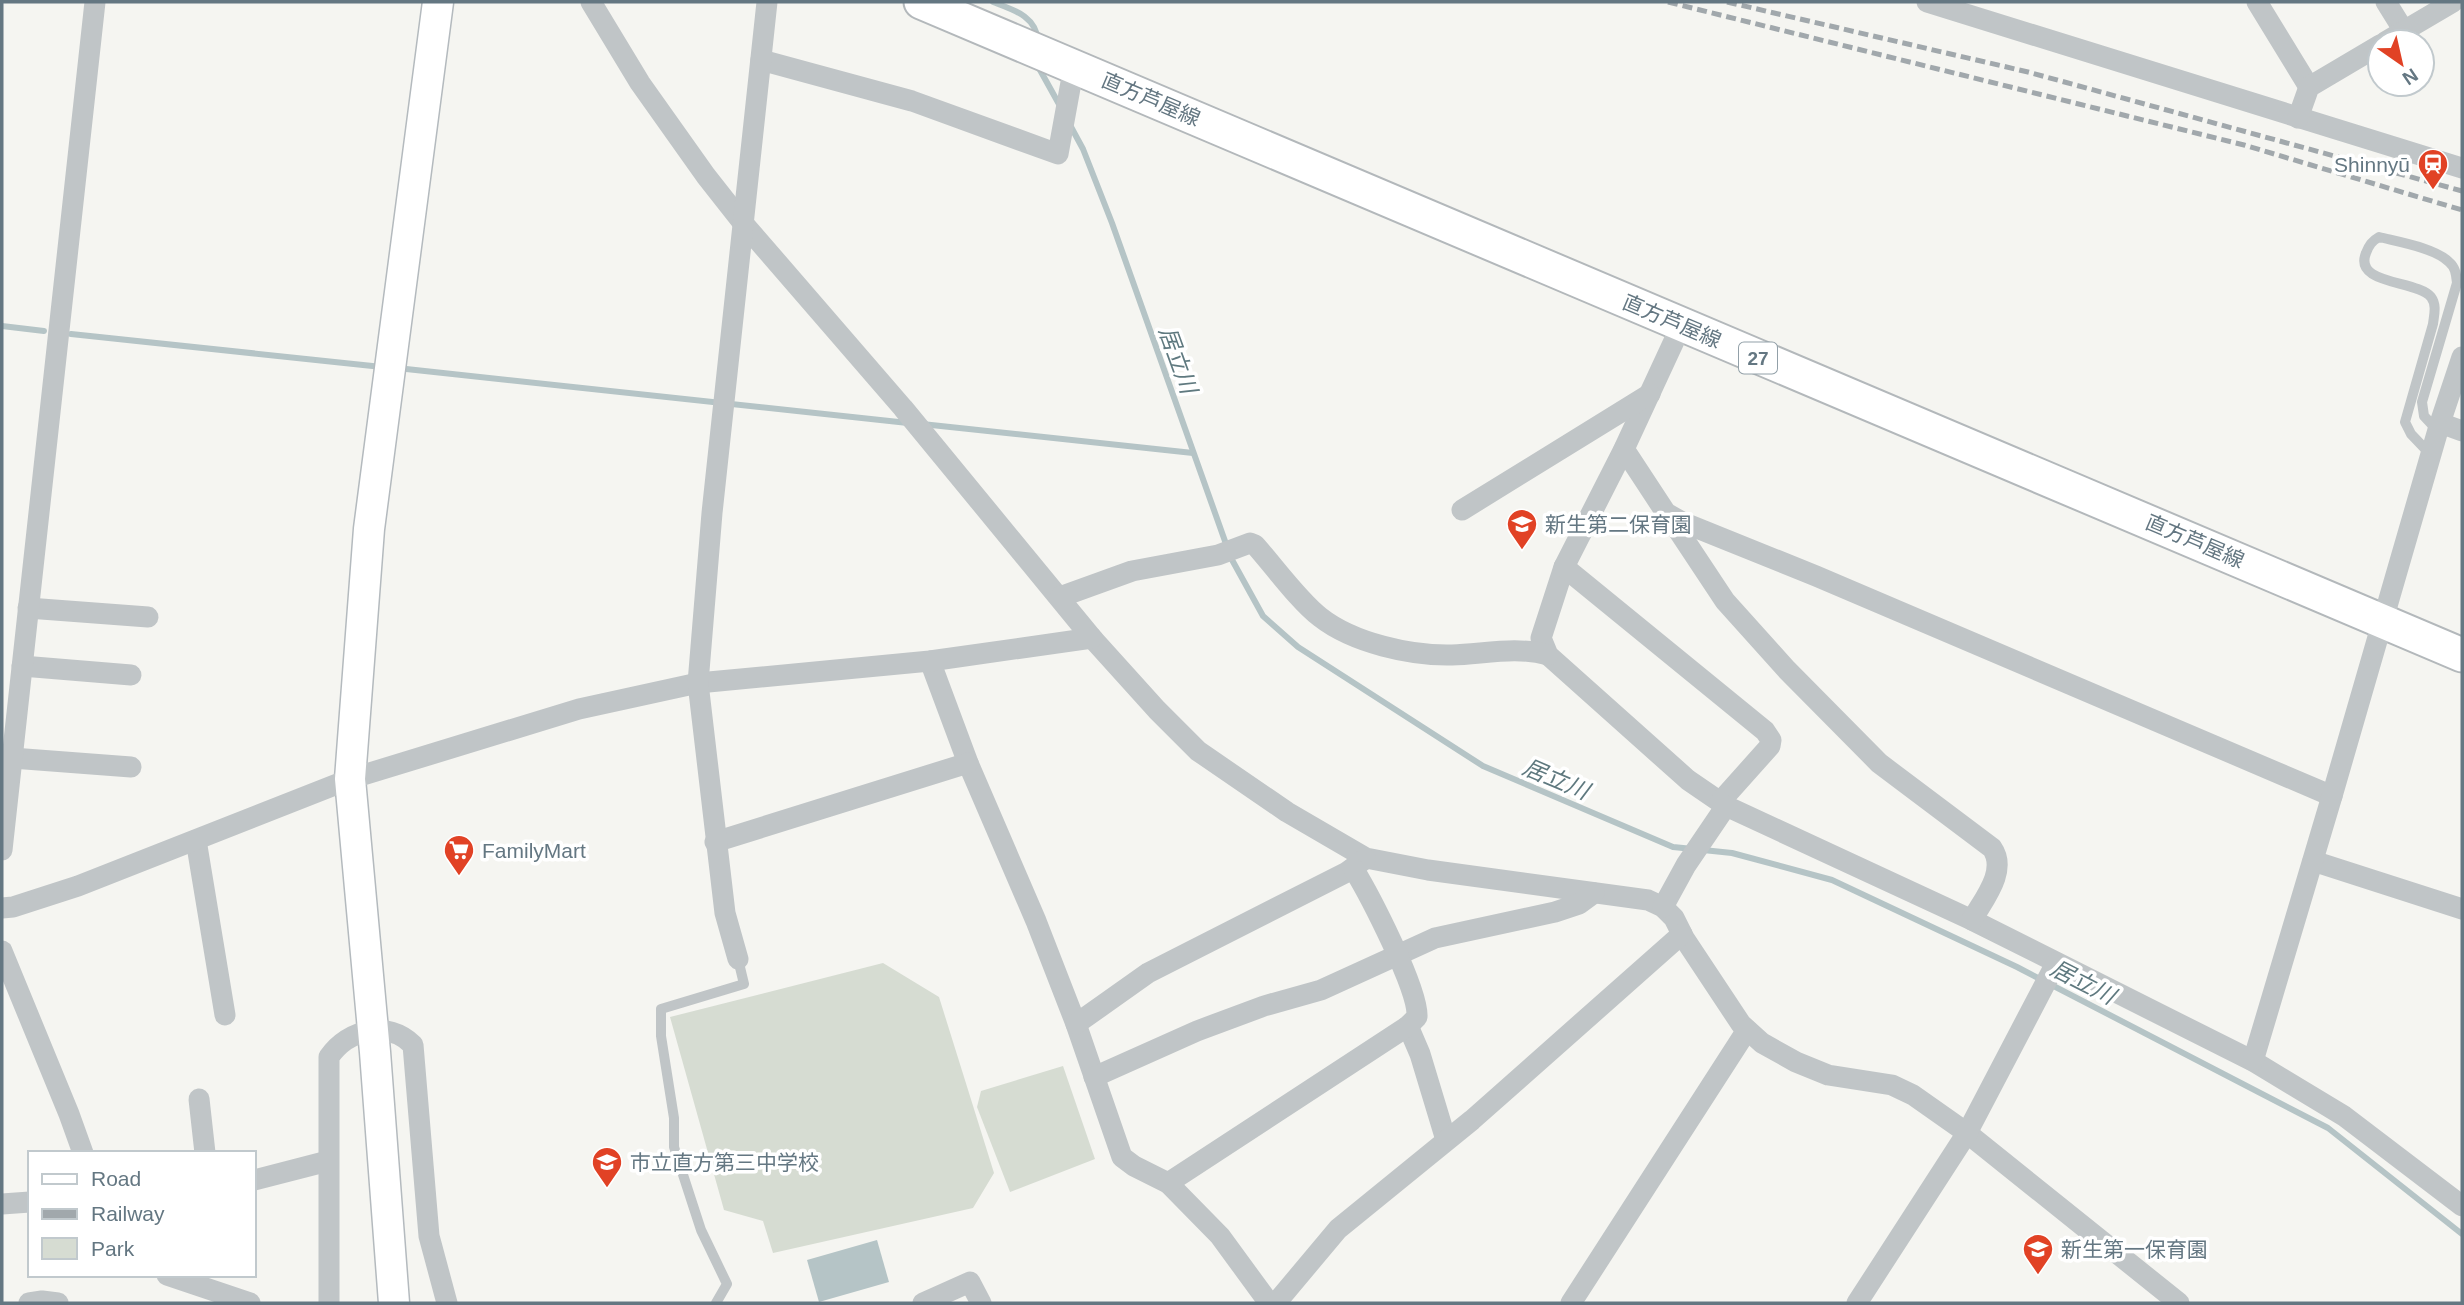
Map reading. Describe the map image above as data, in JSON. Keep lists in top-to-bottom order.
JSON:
{
  "streets": {
    "main road": ["直方芦屋線", "27"]
  },
  "water": ["居立川"],
  "places": {
    "station": ["Shinnyū"],
    "school or university": ["新生第二保育園", "市立直方第三中学校", "新生第一保育園"],
    "supermarket": ["FamilyMart"]
  },
  "legend": ["Road", "Railway", "Park"],
  "north": "bottom right"
}
